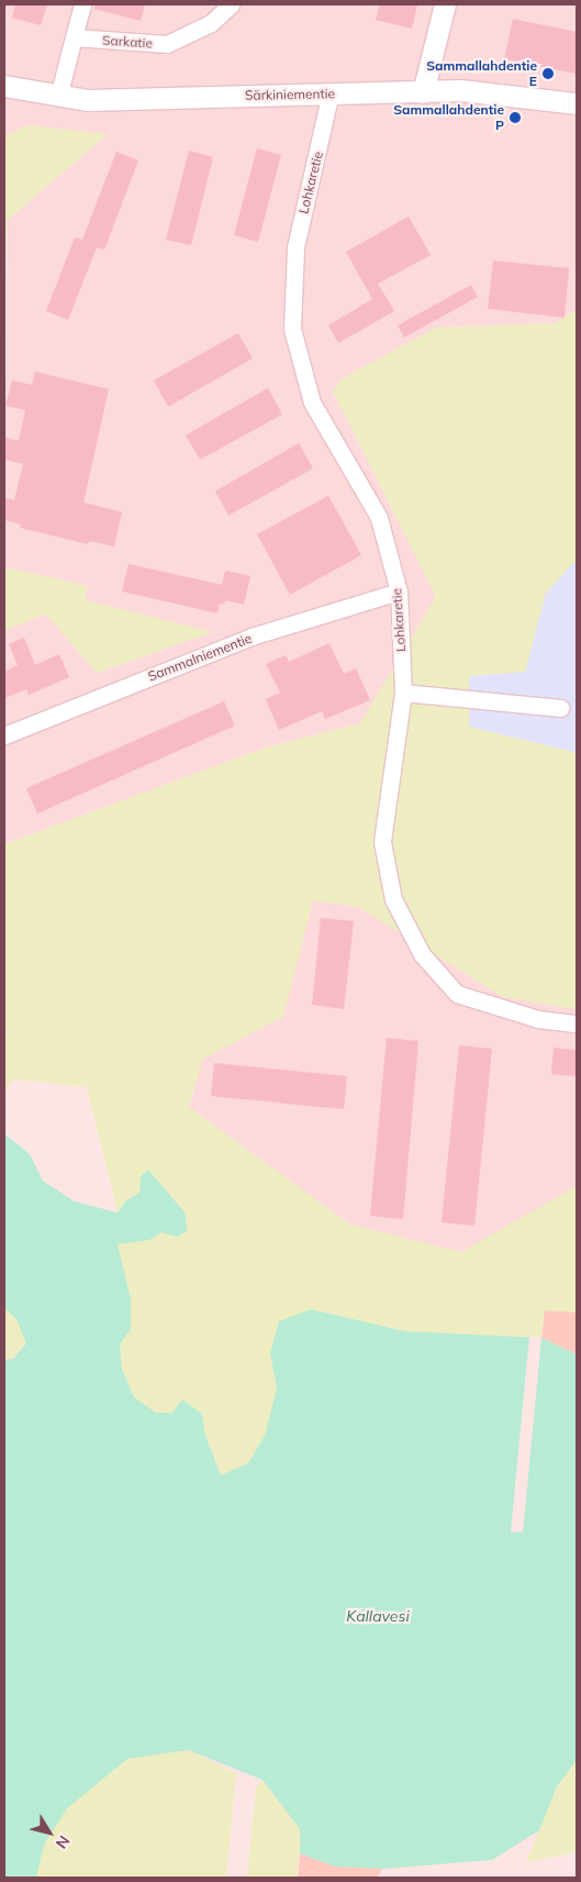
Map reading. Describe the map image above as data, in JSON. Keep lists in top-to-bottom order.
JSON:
{
  "streets": {
    "street": [
      "Sarkatie",
      "Särkiniementie",
      "Lohkaretie",
      "Sammalniementie"
    ]
  },
  "crossings": [
    ["Särkiniementie", "Lohkaretie"],
    ["Lohkaretie", "Sammalniementie"]
  ],
  "water": ["Kallavesi"],
  "places": ["Sammallahdentie E", "Sammallahdentie P"],
  "north": "bottom right"
}
